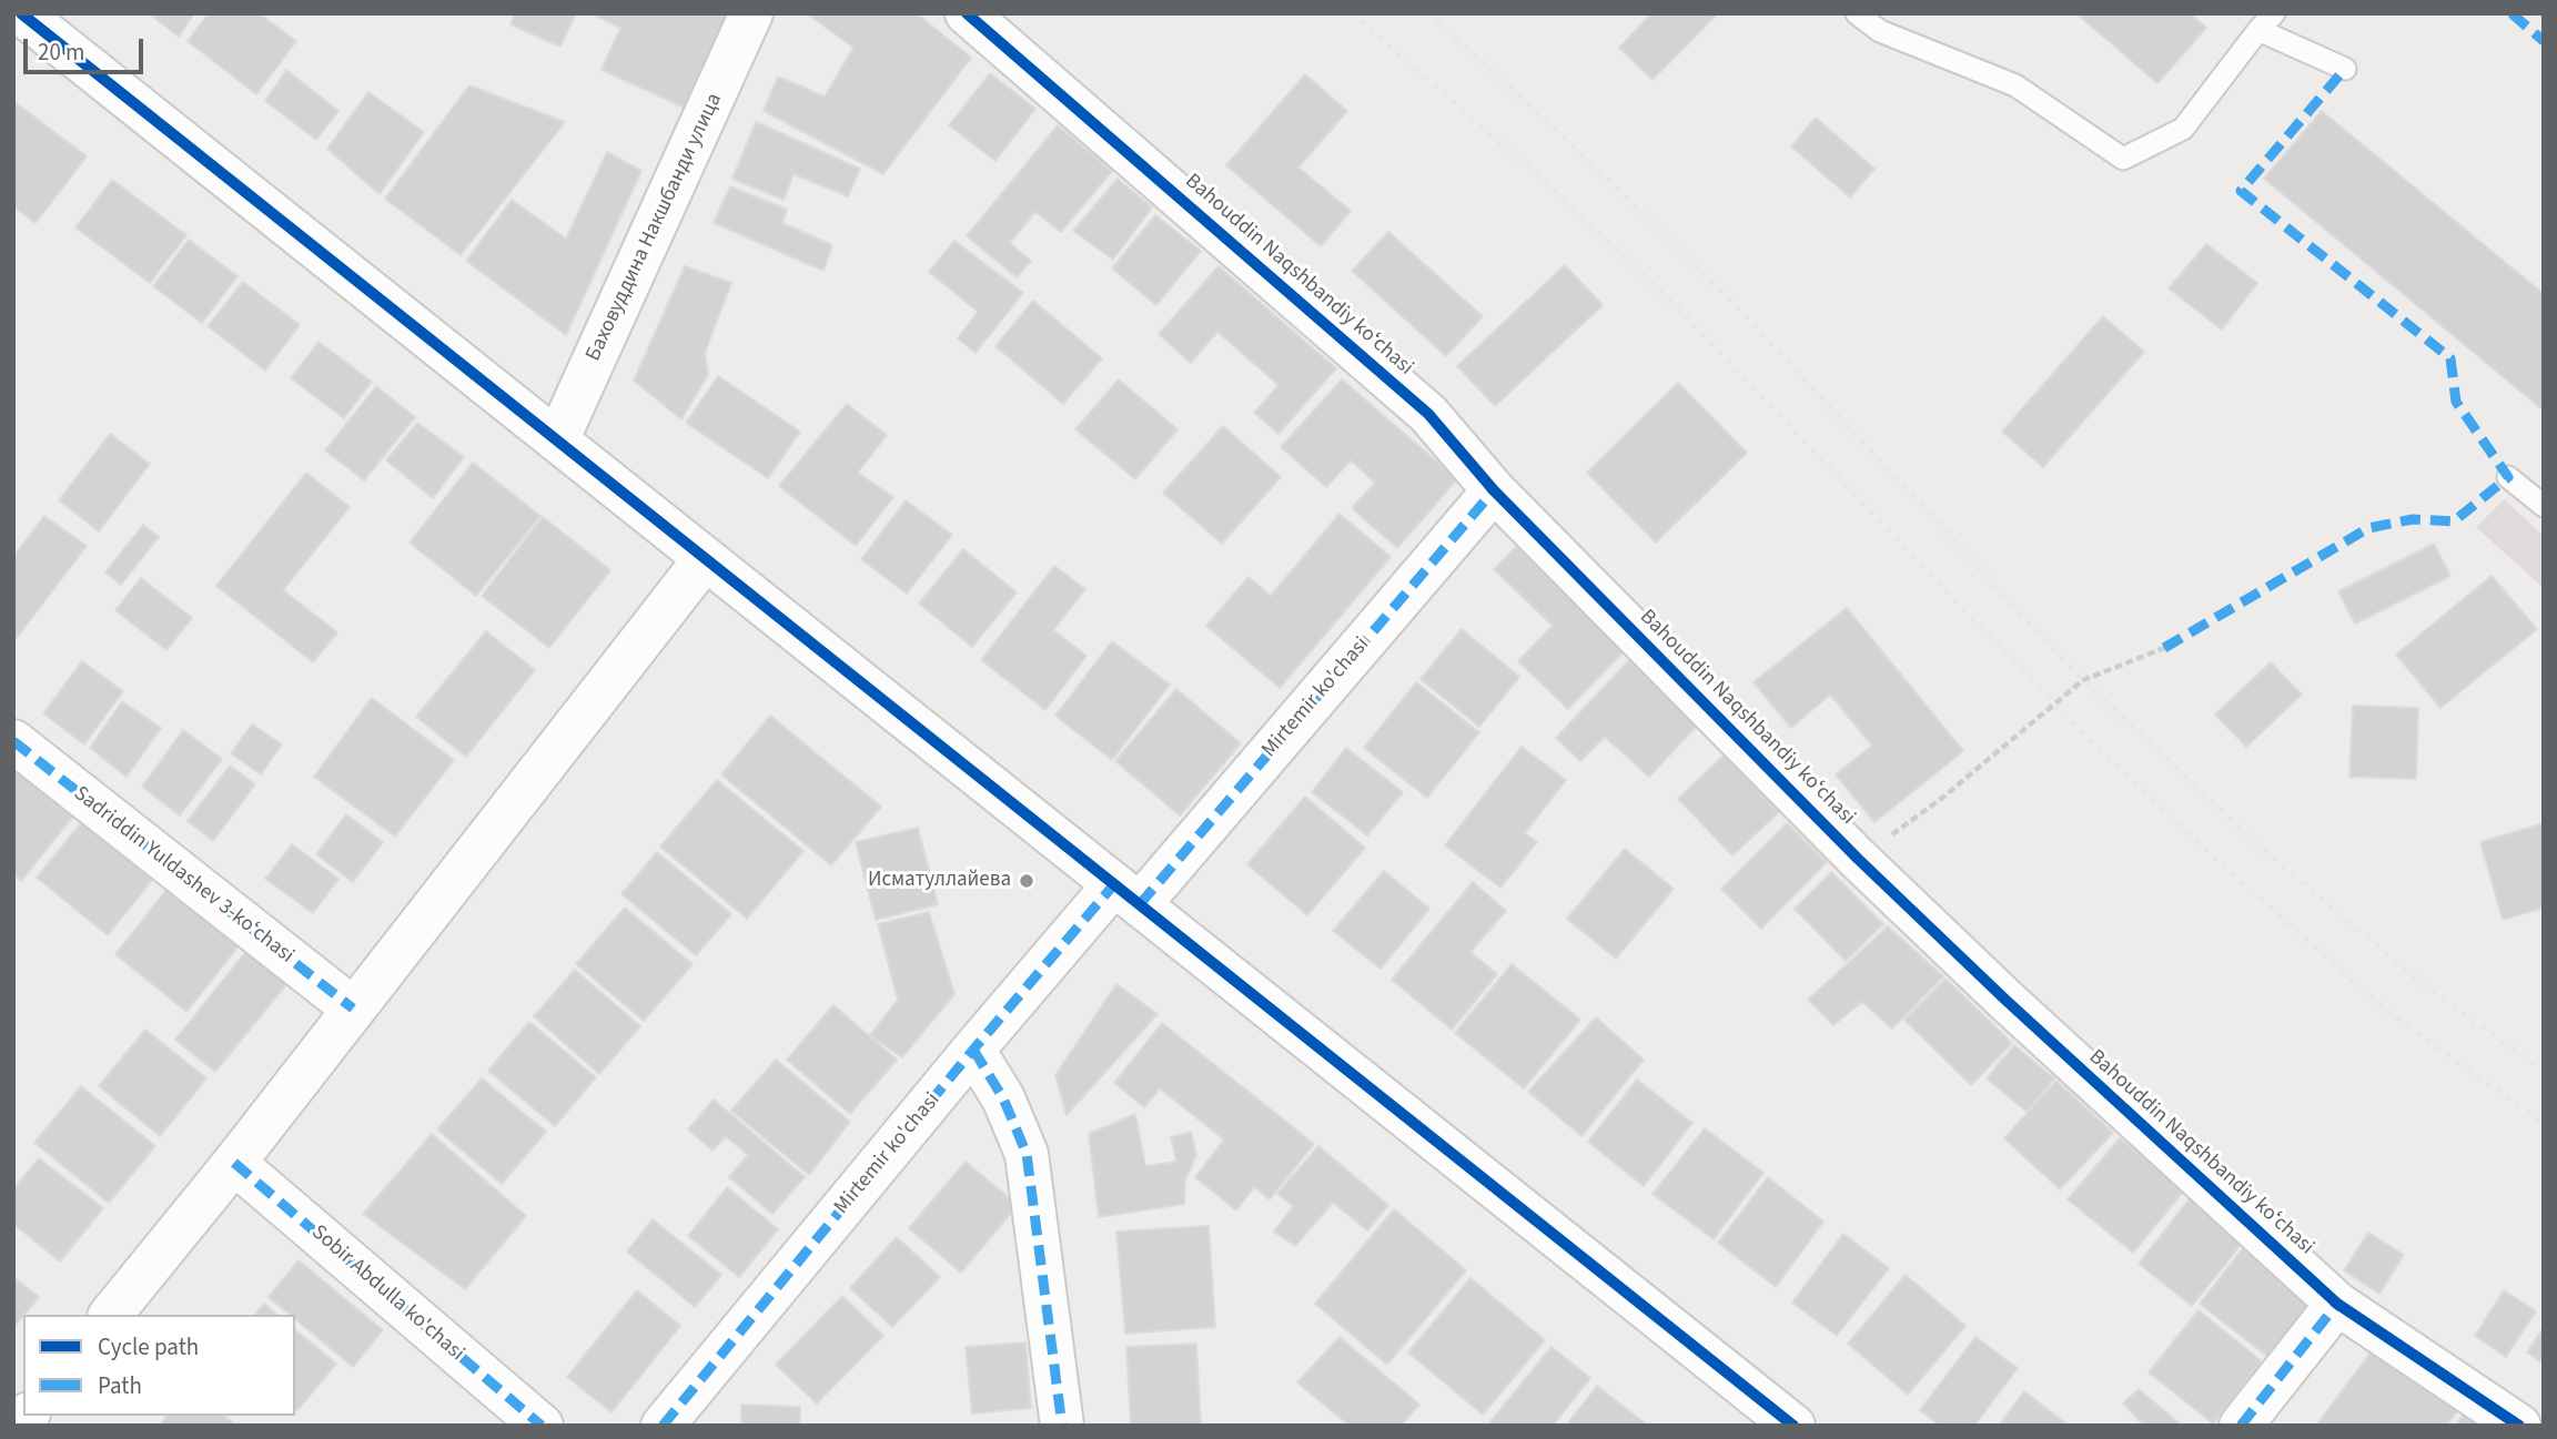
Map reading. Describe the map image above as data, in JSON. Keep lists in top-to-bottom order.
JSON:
{
  "streets": {
    "street": [
      "Баховуддина Накшбанди улица",
      "Bahouddin Naqshbandiy koʻchasi",
      "Mirtemir ko'chasi",
      "Sadriddin Yuldashev 3-koʻchasi",
      "Sobir Abdulla ko'chasi"
    ]
  },
  "crossings": [
    ["Bahouddin Naqshbandiy koʻchasi", "Mirtemir ko'chasi"]
  ],
  "places": ["Исматуллайева"],
  "legend": ["Cycle path", "Path"],
  "scale_bar": "20 m"
}
